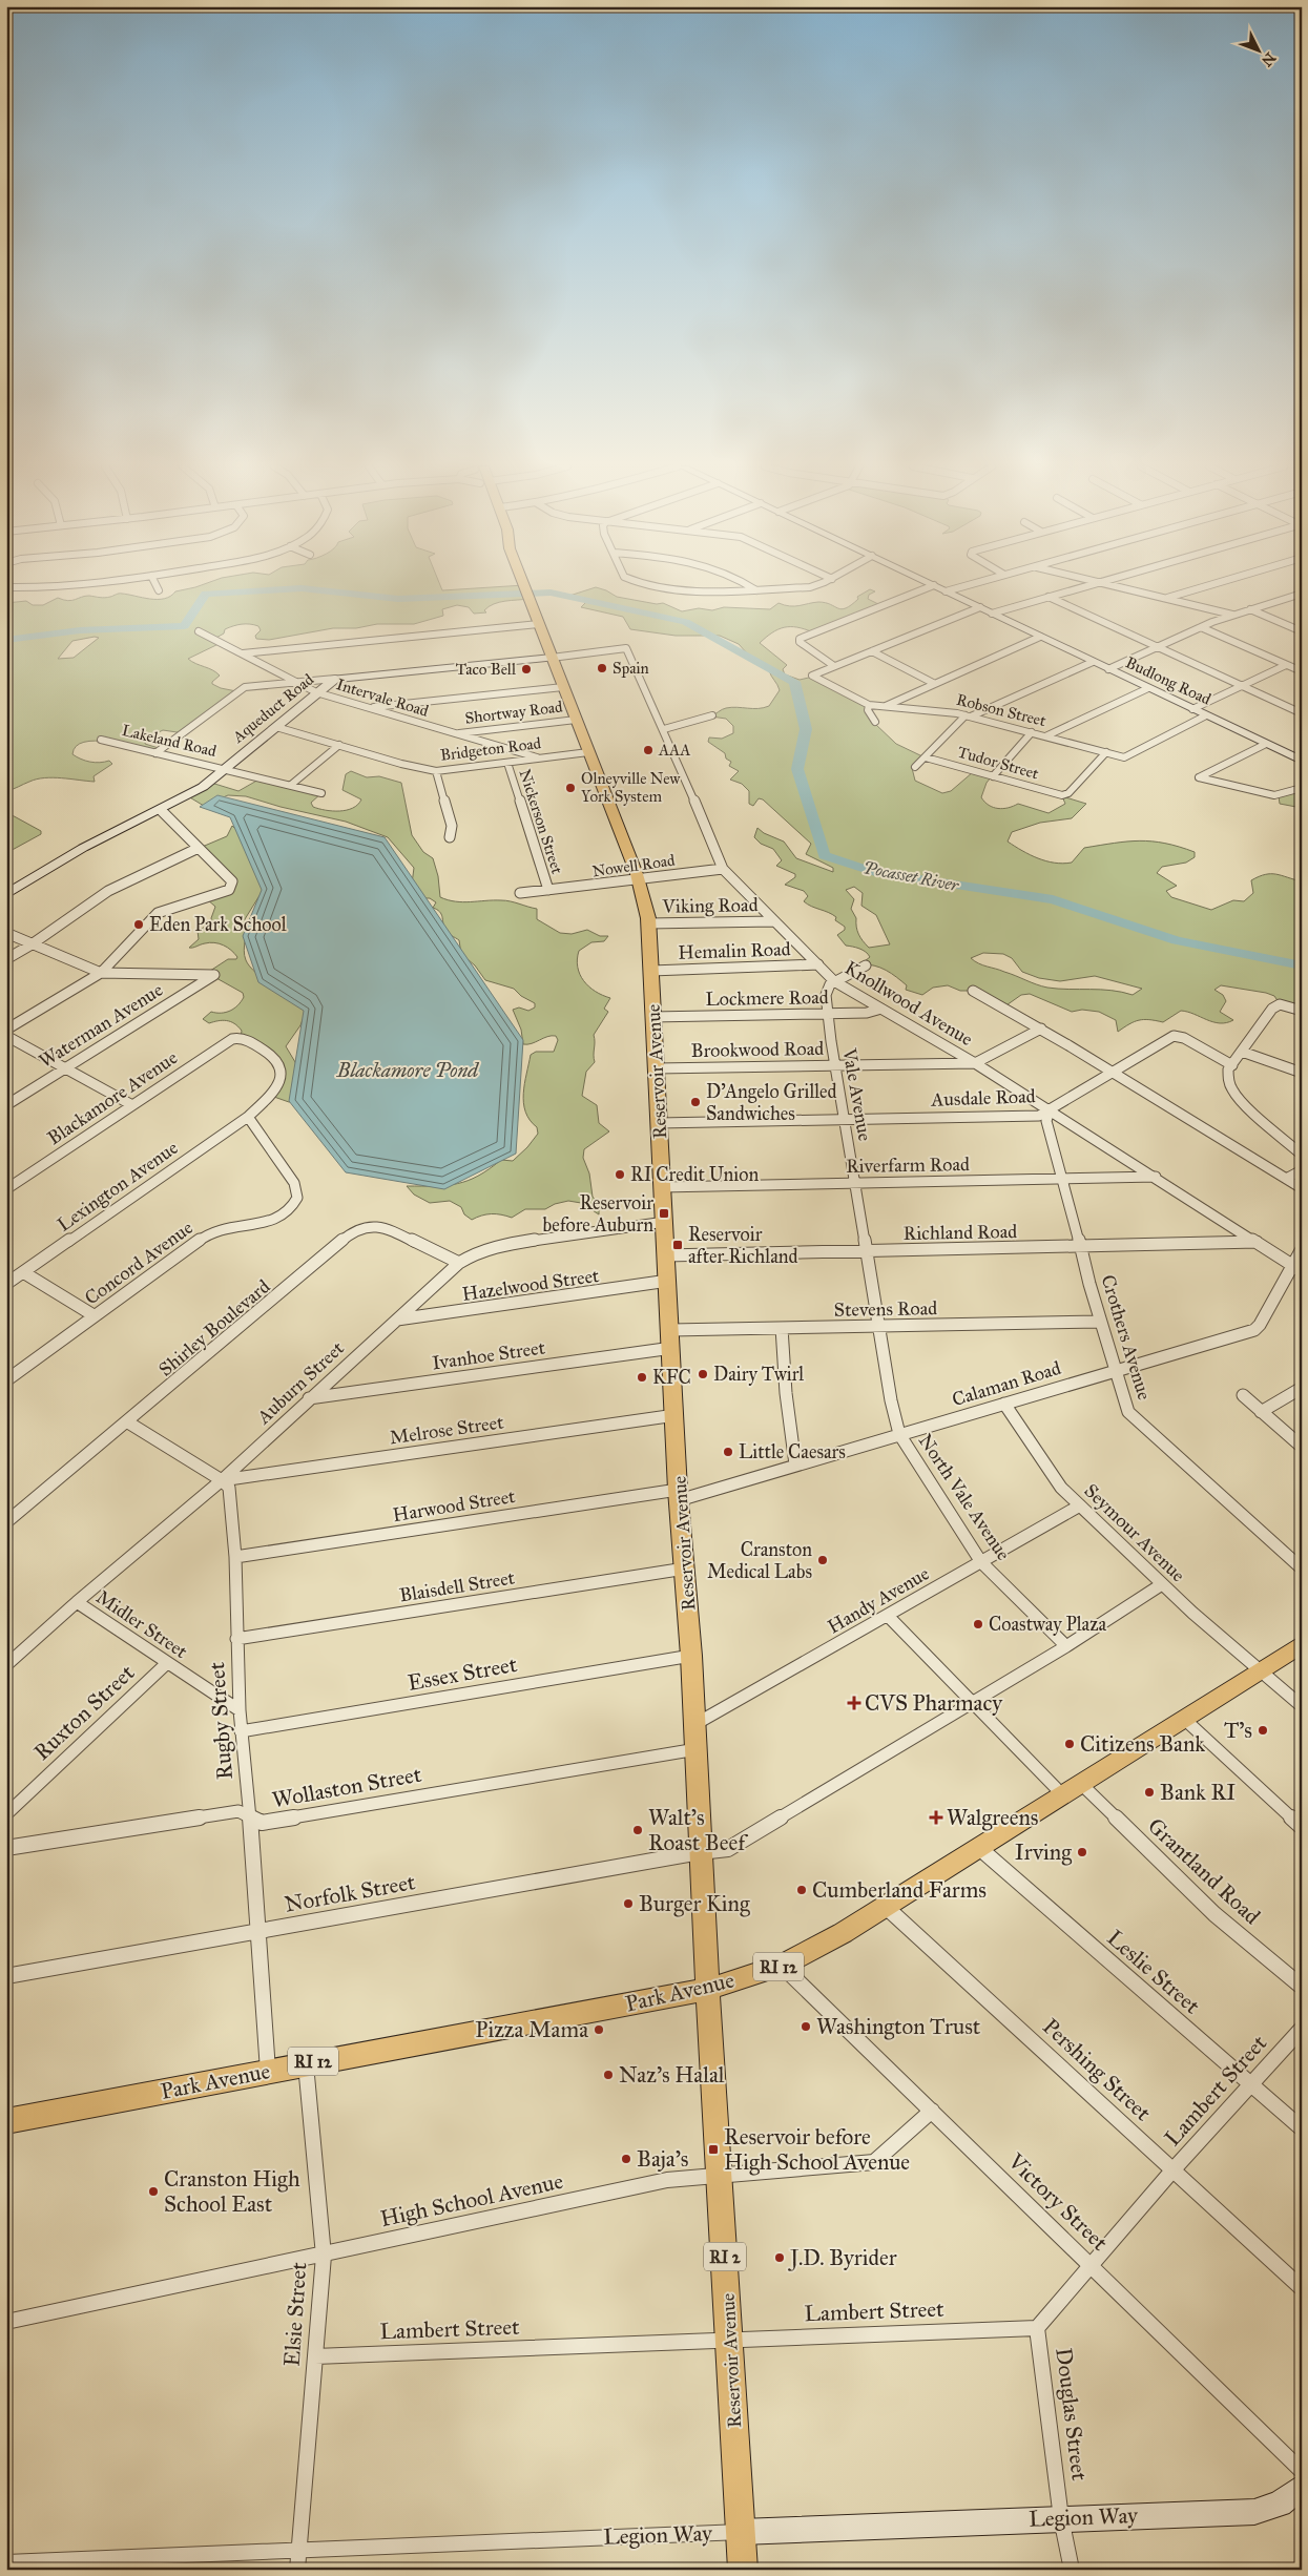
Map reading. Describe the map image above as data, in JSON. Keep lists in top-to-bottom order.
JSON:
{
  "streets": {
    "main road": [
      "Budlong Road",
      "Aqueduct Road",
      "Reservoir Avenue",
      "RI 12",
      "Park Avenue",
      "RI 2",
      "Legion Way"
    ],
    "street": [
      "Intervale Road",
      "Robson Street",
      "Shortway Road",
      "Lakeland Road",
      "Bridgeton Road",
      "Tudor Street",
      "Nickerson Street",
      "Nowell Road",
      "Viking Road",
      "Hemalin Road",
      "Lockmere Road",
      "Knollwood Avenue",
      "Waterman Avenue",
      "Brookwood Road",
      "Vale Avenue",
      "Blackamore Avenue",
      "Ausdale Road",
      "Riverfarm Road",
      "Lexington Avenue",
      "Richland Road",
      "Concord Avenue",
      "Hazelwood Street",
      "Stevens Road",
      "Shirley Boulevard",
      "Crothers Avenue",
      "Ivanhoe Street",
      "Auburn Street",
      "Calaman Road",
      "Melrose Street",
      "North Vale Avenue",
      "Harwood Street",
      "Seymour Avenue",
      "Blaisdell Street",
      "Handy Avenue",
      "Midler Street",
      "Essex Street",
      "Ruxton Street",
      "Rugby Street",
      "Wollaston Street",
      "Grantland Road",
      "Norfolk Street",
      "Leslie Street",
      "Pershing Street",
      "Lambert Street",
      "High School Avenue",
      "Victory Street",
      "Elsie Street",
      "Douglas Street"
    ]
  },
  "crossings": [
    ["Budlong Road", "Robson Street"],
    ["Intervale Road", "Aqueduct Road"],
    ["Intervale Road", "Shortway Road"],
    ["Intervale Road", "Bridgeton Road"],
    ["Aqueduct Road", "Lakeland Road"],
    ["Aqueduct Road", "Bridgeton Road"],
    ["Aqueduct Road", "Knollwood Avenue"],
    ["Aqueduct Road", "Reservoir Avenue"],
    ["Robson Street", "Tudor Street"],
    ["Shortway Road", "Reservoir Avenue"],
    ["Bridgeton Road", "Nickerson Street"],
    ["Bridgeton Road", "Reservoir Avenue"],
    ["Nickerson Street", "Nowell Road"],
    ["Nowell Road", "Knollwood Avenue"],
    ["Nowell Road", "Reservoir Avenue"],
    ["Viking Road", "Knollwood Avenue"],
    ["Viking Road", "Reservoir Avenue"],
    ["Hemalin Road", "Knollwood Avenue"],
    ["Hemalin Road", "Reservoir Avenue"],
    ["Lockmere Road", "Knollwood Avenue"],
    ["Lockmere Road", "Reservoir Avenue"],
    ["Lockmere Road", "Vale Avenue"],
    ["Knollwood Avenue", "Brookwood Road"],
    ["Knollwood Avenue", "Vale Avenue"],
    ["Knollwood Avenue", "Ausdale Road"],
    ["Knollwood Avenue", "Riverfarm Road"],
    ["Knollwood Avenue", "Richland Road"],
    ["Knollwood Avenue", "Crothers Avenue"],
    ["Knollwood Avenue", "Calaman Road"],
    ["Brookwood Road", "Reservoir Avenue"],
    ["Brookwood Road", "Vale Avenue"],
    ["Reservoir Avenue", "Ausdale Road"],
    ["Reservoir Avenue", "Riverfarm Road"],
    ["Reservoir Avenue", "Richland Road"],
    ["Reservoir Avenue", "Hazelwood Street"],
    ["Reservoir Avenue", "Stevens Road"],
    ["Reservoir Avenue", "Ivanhoe Street"],
    ["Reservoir Avenue", "Auburn Street"],
    ["Reservoir Avenue", "Calaman Road"],
    ["Reservoir Avenue", "Melrose Street"],
    ["Reservoir Avenue", "Harwood Street"],
    ["Reservoir Avenue", "Blaisdell Street"],
    ["Reservoir Avenue", "Handy Avenue"],
    ["Reservoir Avenue", "Essex Street"],
    ["Reservoir Avenue", "Wollaston Street"],
    ["Reservoir Avenue", "Norfolk Street"],
    ["Reservoir Avenue", "Park Avenue"],
    ["Reservoir Avenue", "Lambert Street"],
    ["Reservoir Avenue", "High School Avenue"],
    ["Reservoir Avenue", "Legion Way"],
    ["Vale Avenue", "Ausdale Road"],
    ["Vale Avenue", "Riverfarm Road"],
    ["Vale Avenue", "Richland Road"],
    ["Vale Avenue", "Stevens Road"],
    ["Vale Avenue", "Calaman Road"],
    ["Vale Avenue", "North Vale Avenue"],
    ["Blackamore Avenue", "Lexington Avenue"],
    ["Ausdale Road", "Crothers Avenue"],
    ["Riverfarm Road", "Crothers Avenue"],
    ["Lexington Avenue", "Concord Avenue"],
    ["Richland Road", "Crothers Avenue"],
    ["Hazelwood Street", "Auburn Street"],
    ["Stevens Road", "Crothers Avenue"],
    ["Stevens Road", "Ivanhoe Street"],
    ["Shirley Boulevard", "Auburn Street"],
    ["Crothers Avenue", "Calaman Road"],
    ["Ivanhoe Street", "Auburn Street"],
    ["Auburn Street", "Melrose Street"],
    ["Auburn Street", "Midler Street"],
    ["Auburn Street", "Rugby Street"],
    ["Calaman Road", "North Vale Avenue"],
    ["Calaman Road", "Harwood Street"],
    ["Calaman Road", "Seymour Avenue"],
    ["Melrose Street", "Rugby Street"],
    ["North Vale Avenue", "Handy Avenue"],
    ["North Vale Avenue", "Norfolk Street"],
    ["Harwood Street", "Rugby Street"],
    ["Seymour Avenue", "Handy Avenue"],
    ["Seymour Avenue", "Norfolk Street"],
    ["Seymour Avenue", "Park Avenue"],
    ["Blaisdell Street", "Rugby Street"],
    ["Midler Street", "Ruxton Street"],
    ["Midler Street", "Rugby Street"],
    ["Essex Street", "Rugby Street"],
    ["Rugby Street", "Wollaston Street"],
    ["Rugby Street", "Norfolk Street"],
    ["Rugby Street", "Park Avenue"],
    ["Grantland Road", "Park Avenue"],
    ["Leslie Street", "Park Avenue"],
    ["Leslie Street", "Lambert Street"],
    ["Park Avenue", "Pershing Street"],
    ["Park Avenue", "Victory Street"],
    ["Park Avenue", "Elsie Street"],
    ["Pershing Street", "Lambert Street"],
    ["Lambert Street", "Victory Street"],
    ["Lambert Street", "Elsie Street"],
    ["Lambert Street", "Douglas Street"],
    ["High School Avenue", "Victory Street"],
    ["High School Avenue", "Elsie Street"],
    ["Elsie Street", "Legion Way"],
    ["Douglas Street", "Legion Way"]
  ],
  "water": ["Pocasset River", "Blackamore Pond"],
  "places": {
    "other": [
      "Spain",
      "Taco Bell",
      "AAA",
      "Olneyville New York System",
      "Eden Park School",
      "D'Angelo Grilled Sandwiches",
      "RI Credit Union",
      "Dairy Twirl",
      "KFC",
      "Little Caesars",
      "Cranston Medical Labs",
      "Coastway Plaza",
      "T's",
      "Citizens Bank",
      "Bank RI",
      "Walt's Roast Beef",
      "Irving",
      "Cumberland Farms",
      "Burger King",
      "Washington Trust",
      "Pizza Mama",
      "Naz's Halal",
      "Baja's",
      "Cranston High School East",
      "J.D. Byrider"
    ],
    "transit": ["Reservoir before Auburn", "Reservoir after Richland", "Reservoir before High School Avenue"],
    "health": ["CVS Pharmacy", "Walgreens"]
  },
  "north": "bottom right"
}
